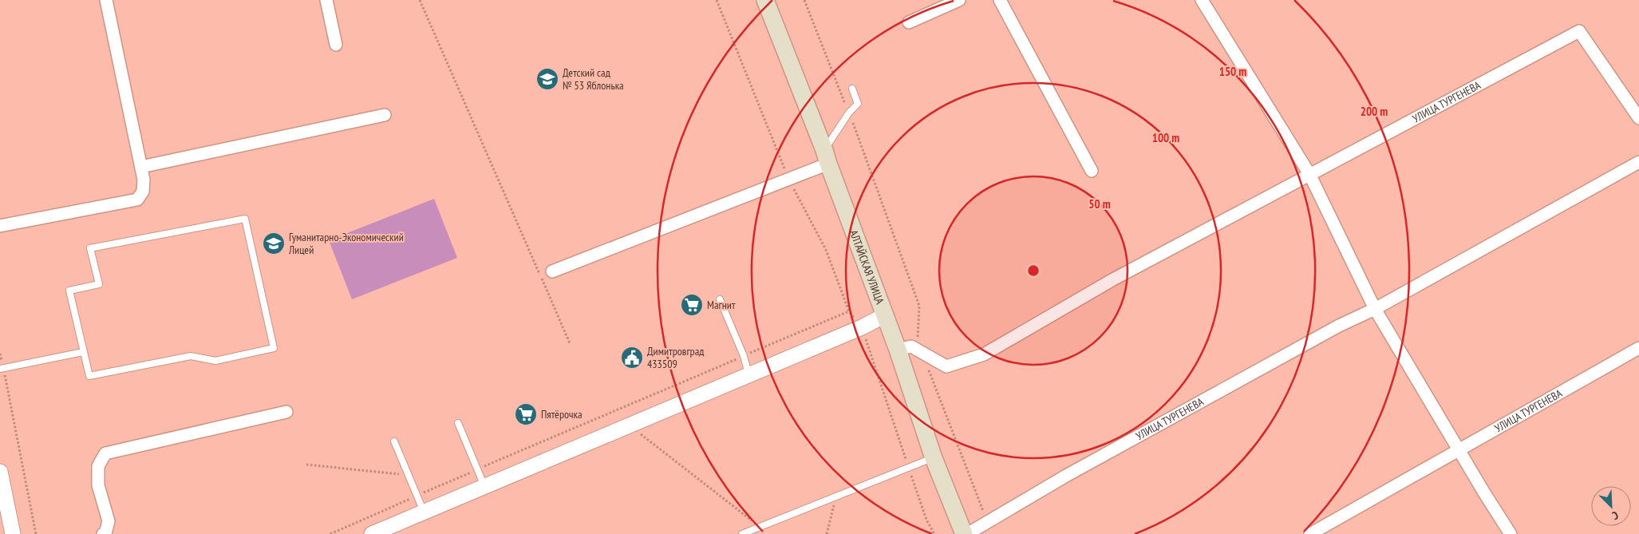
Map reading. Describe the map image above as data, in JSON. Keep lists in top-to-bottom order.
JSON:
{
  "streets": {
    "main road": ["АЛТАЙСКАЯ УЛИЦА"],
    "street": ["УЛИЦА ТУРГЕНЕВА"]
  },
  "places": {
    "school or university": ["Детский сад № 53 Яблонька", "Гуманитарно-Экономический Лицей"],
    "supermarket": ["Магнит", "Пятёрочка"],
    "public building": ["Димитровград 433509"]
  },
  "north": "bottom right",
  "rings": [
    "150 m",
    "200 m",
    "100 m",
    "50 m"
  ]
}
